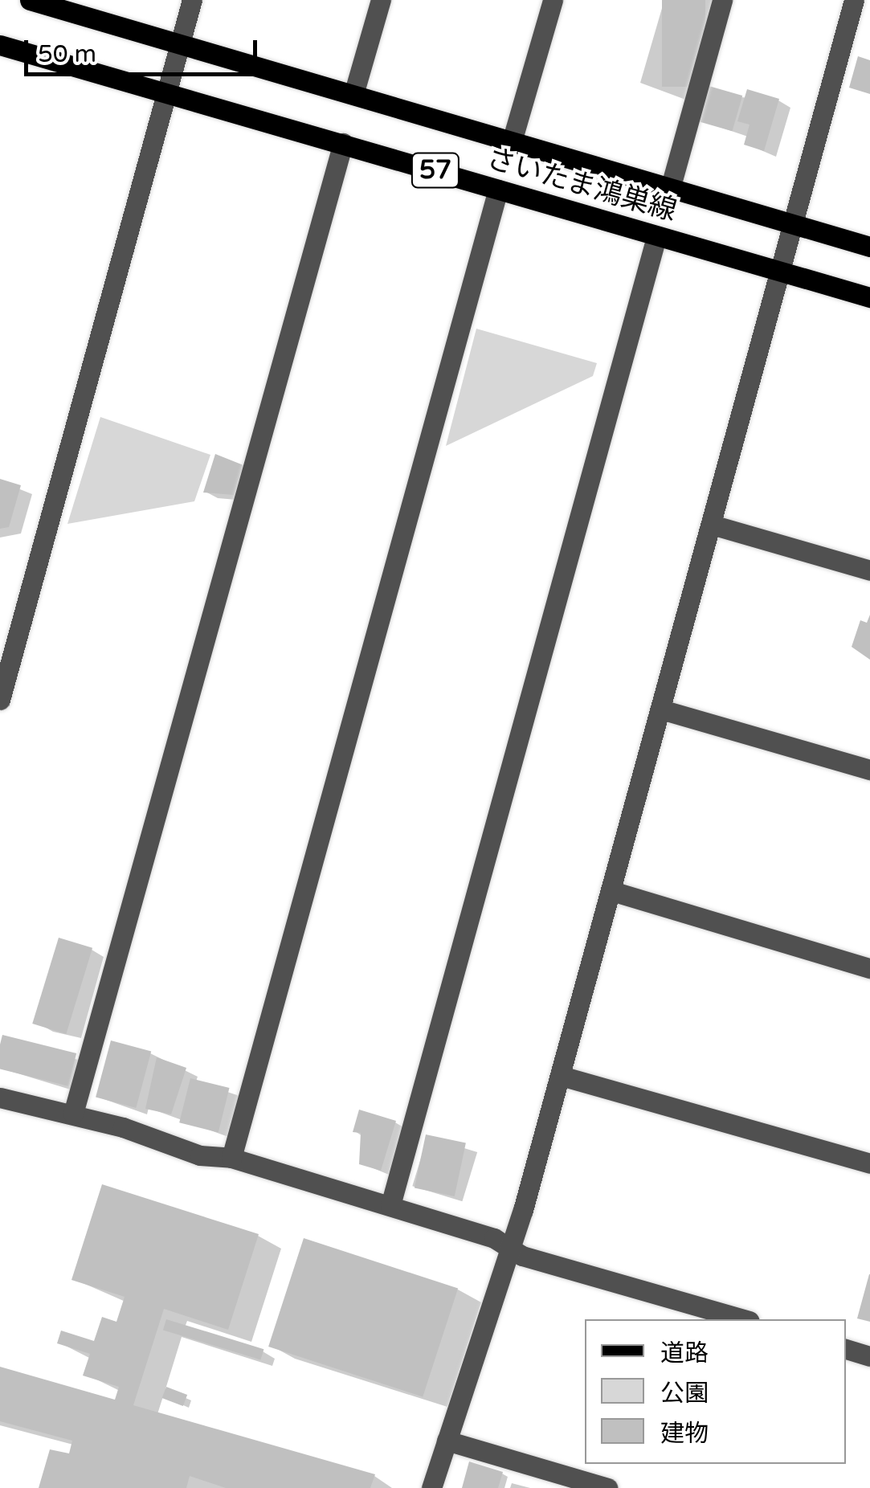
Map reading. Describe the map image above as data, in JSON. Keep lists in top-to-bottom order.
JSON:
{
  "streets": {
    "main road": ["57", "さいたま鴻巣線"]
  },
  "legend": ["道路", "公園", "建物"],
  "scale_bar": "50 m"
}
